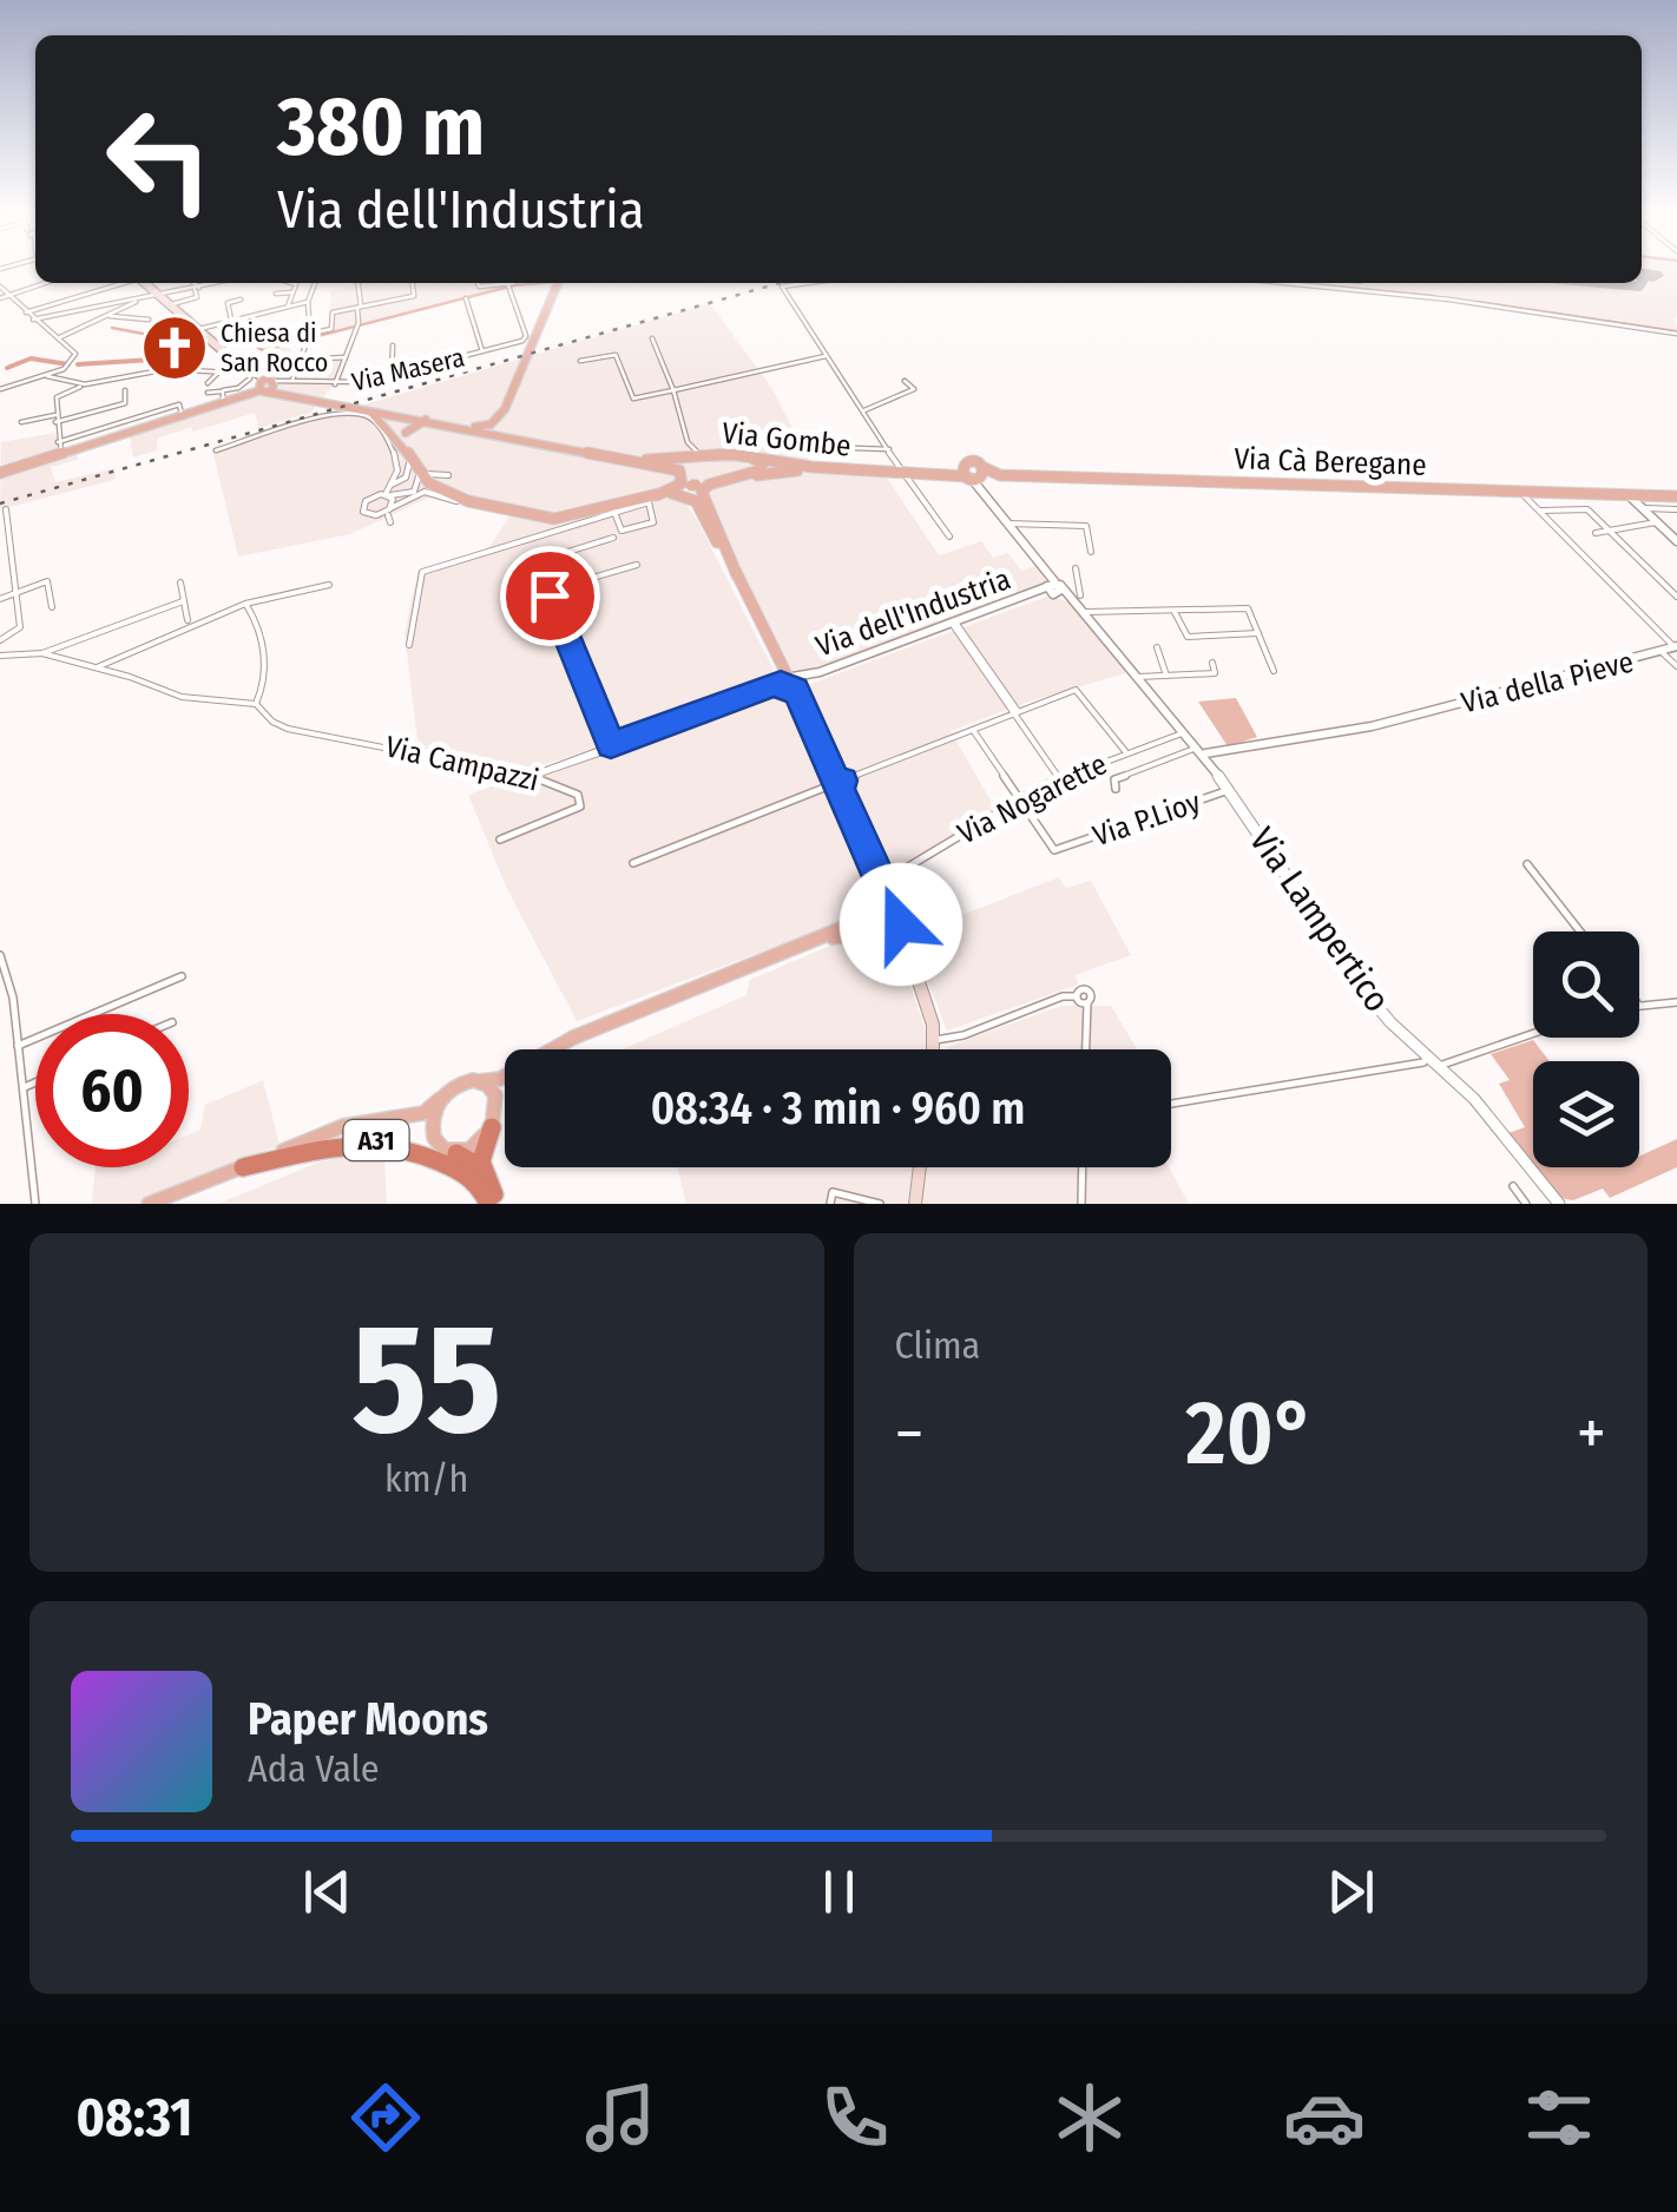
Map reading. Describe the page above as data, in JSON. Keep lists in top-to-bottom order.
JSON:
{
  "streets": {
    "highway": ["A31"],
    "main road": ["Via Gombe", "Via Cà Beregane"],
    "street": [
      "Via Masera",
      "Via dell'Industria",
      "Via della Pieve",
      "Via Campazzi",
      "Via Nogarette",
      "Via P.Lioy",
      "Via Lampertico"
    ]
  },
  "crossings": [
    ["Via Gombe", "Via Cà Beregane"],
    ["Via Cà Beregane", "Via della Pieve"],
    ["Via dell'Industria", "Via Campazzi"],
    ["Via dell'Industria", "Via Lampertico"],
    ["Via della Pieve", "Via Lampertico"],
    ["Via Nogarette", "Via P.Lioy"],
    ["Via Nogarette", "Via Lampertico"],
    ["Via P.Lioy", "Via Lampertico"]
  ],
  "places": {
    "church": ["Chiesa di San Rocco"]
  },
  "page": {
    "turn": ["380 m", "Via dell'Industria"],
    "limit": "60",
    "trip": "08:34 · 3 min · 960 m",
    "tile": [
      ["55", "km/h"],
      "Clima"
    ],
    "heat": ["−", "20°", "+"],
    "song": ["Paper Moons", "Ada Vale"],
    "tabs": "08:31"
  }
}
